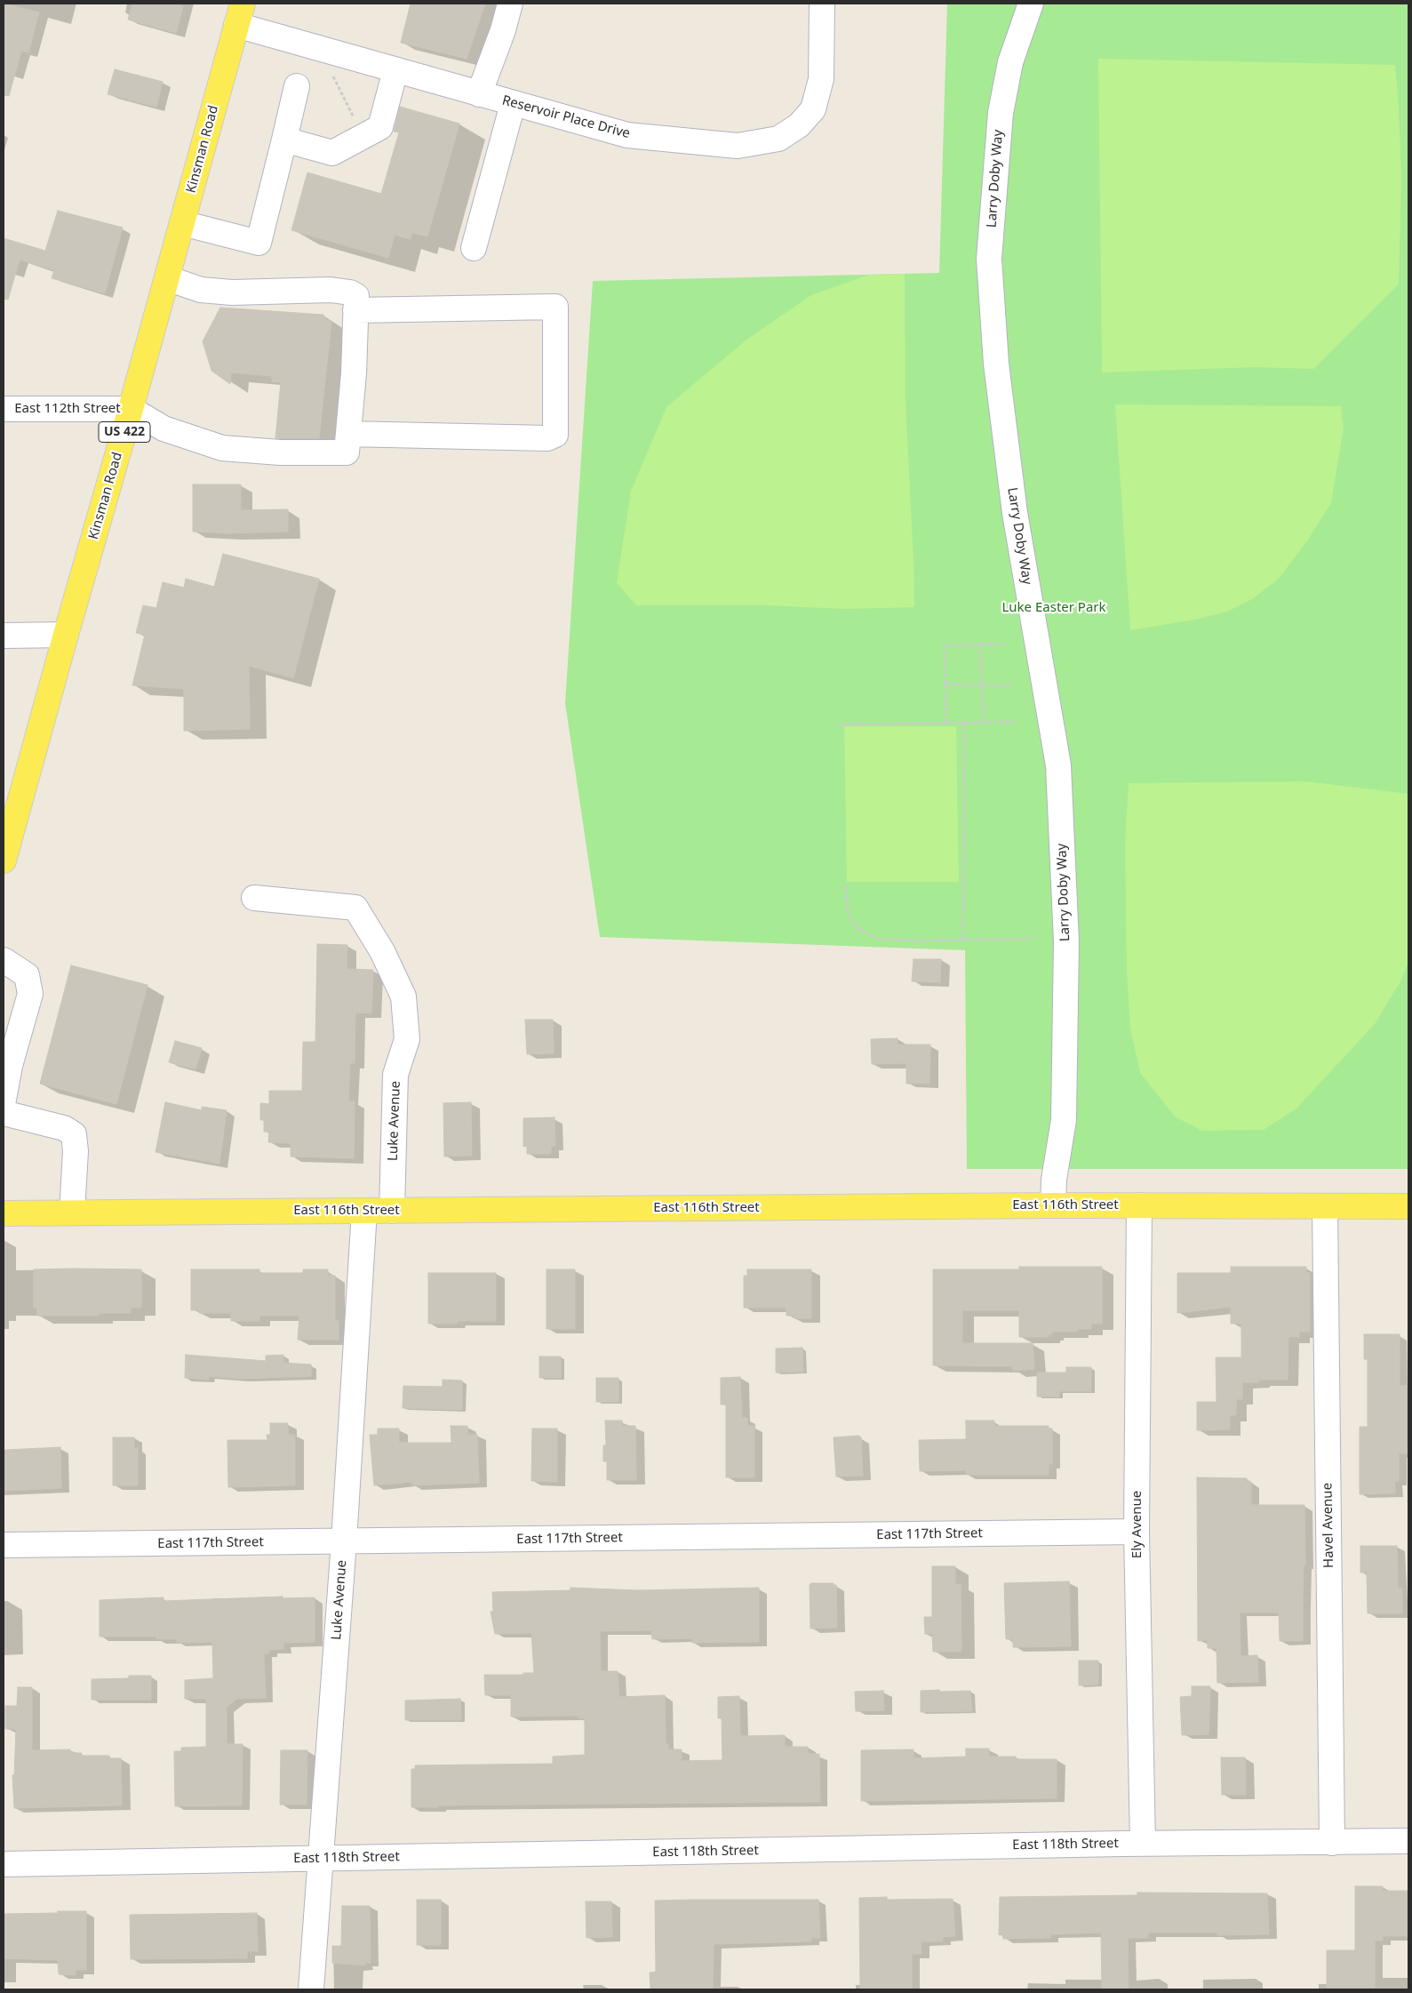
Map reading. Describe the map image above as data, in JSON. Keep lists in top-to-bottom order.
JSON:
{
  "streets": {
    "main road": ["Kinsman Road", "US 422", "East 116th Street"],
    "street": [
      "Reservoir Place Drive",
      "Larry Doby Way",
      "East 112th Street",
      "Luke Avenue",
      "Ely Avenue",
      "Havel Avenue",
      "East 117th Street",
      "East 118th Street"
    ]
  },
  "crossings": [
    ["Reservoir Place Drive", "Kinsman Road"],
    ["Kinsman Road", "East 112th Street"],
    ["Larry Doby Way", "East 116th Street"],
    ["Luke Avenue", "East 116th Street"],
    ["Luke Avenue", "East 117th Street"],
    ["Luke Avenue", "East 118th Street"],
    ["East 116th Street", "Ely Avenue"],
    ["East 116th Street", "Havel Avenue"],
    ["Ely Avenue", "East 117th Street"],
    ["Ely Avenue", "East 118th Street"],
    ["Havel Avenue", "East 118th Street"]
  ],
  "parks": ["Luke Easter Park"]
}
